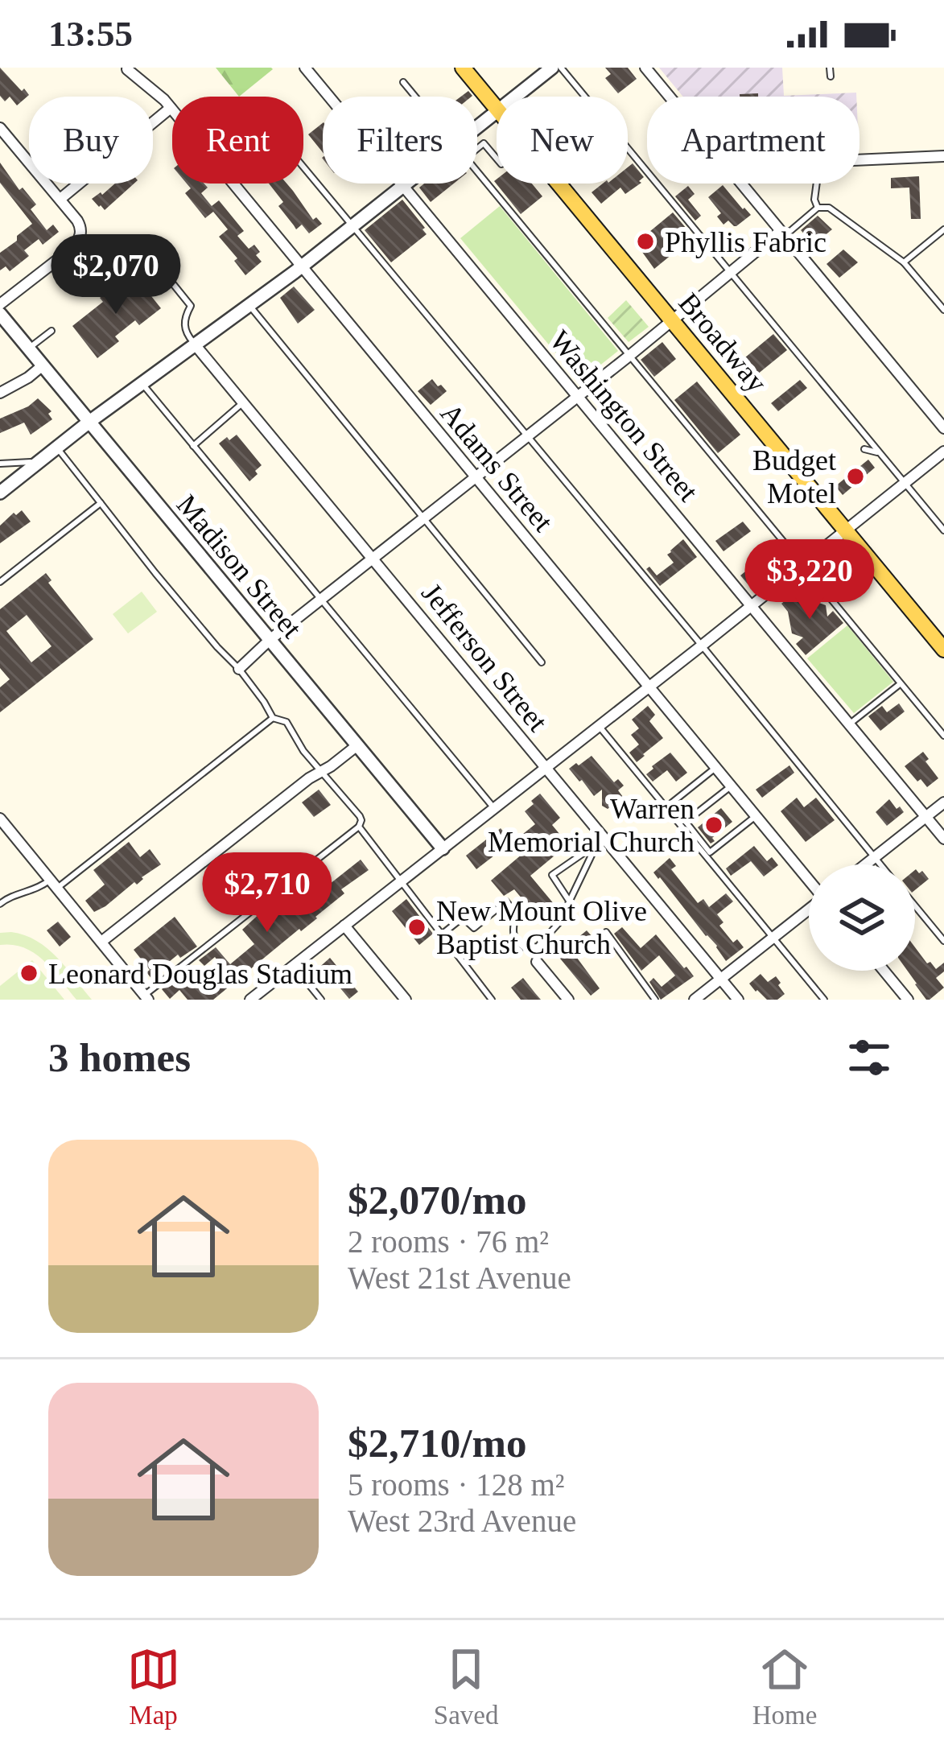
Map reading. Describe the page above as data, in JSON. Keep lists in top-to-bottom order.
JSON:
{
  "streets": {
    "main road": ["Broadway"],
    "street": [
      "Washington Street",
      "Adams Street",
      "Madison Street",
      "Jefferson Street"
    ]
  },
  "places": [
    "Phyllis Fabric",
    "Budget Motel",
    "Warren Memorial Church",
    "New Mount Olive Baptist Church",
    "Leonard Douglas Stadium"
  ],
  "page": {
    "status": "13:55",
    "chip": [
      "Buy",
      "Rent",
      "Filters",
      "New",
      "Apartment"
    ],
    "price": ["$2,070", "$3,220", "$2,710"],
    "heading": "3 homes",
    "list": [
      {
        "name": "$2,070/mo",
        "note": "2 rooms · 76 m² · West 21st Avenue"
      },
      {
        "name": "$2,710/mo",
        "note": "5 rooms · 128 m² · West 23rd Avenue"
      }
    ],
    "tabs": ["Map", "Saved", "Home"]
  }
}
